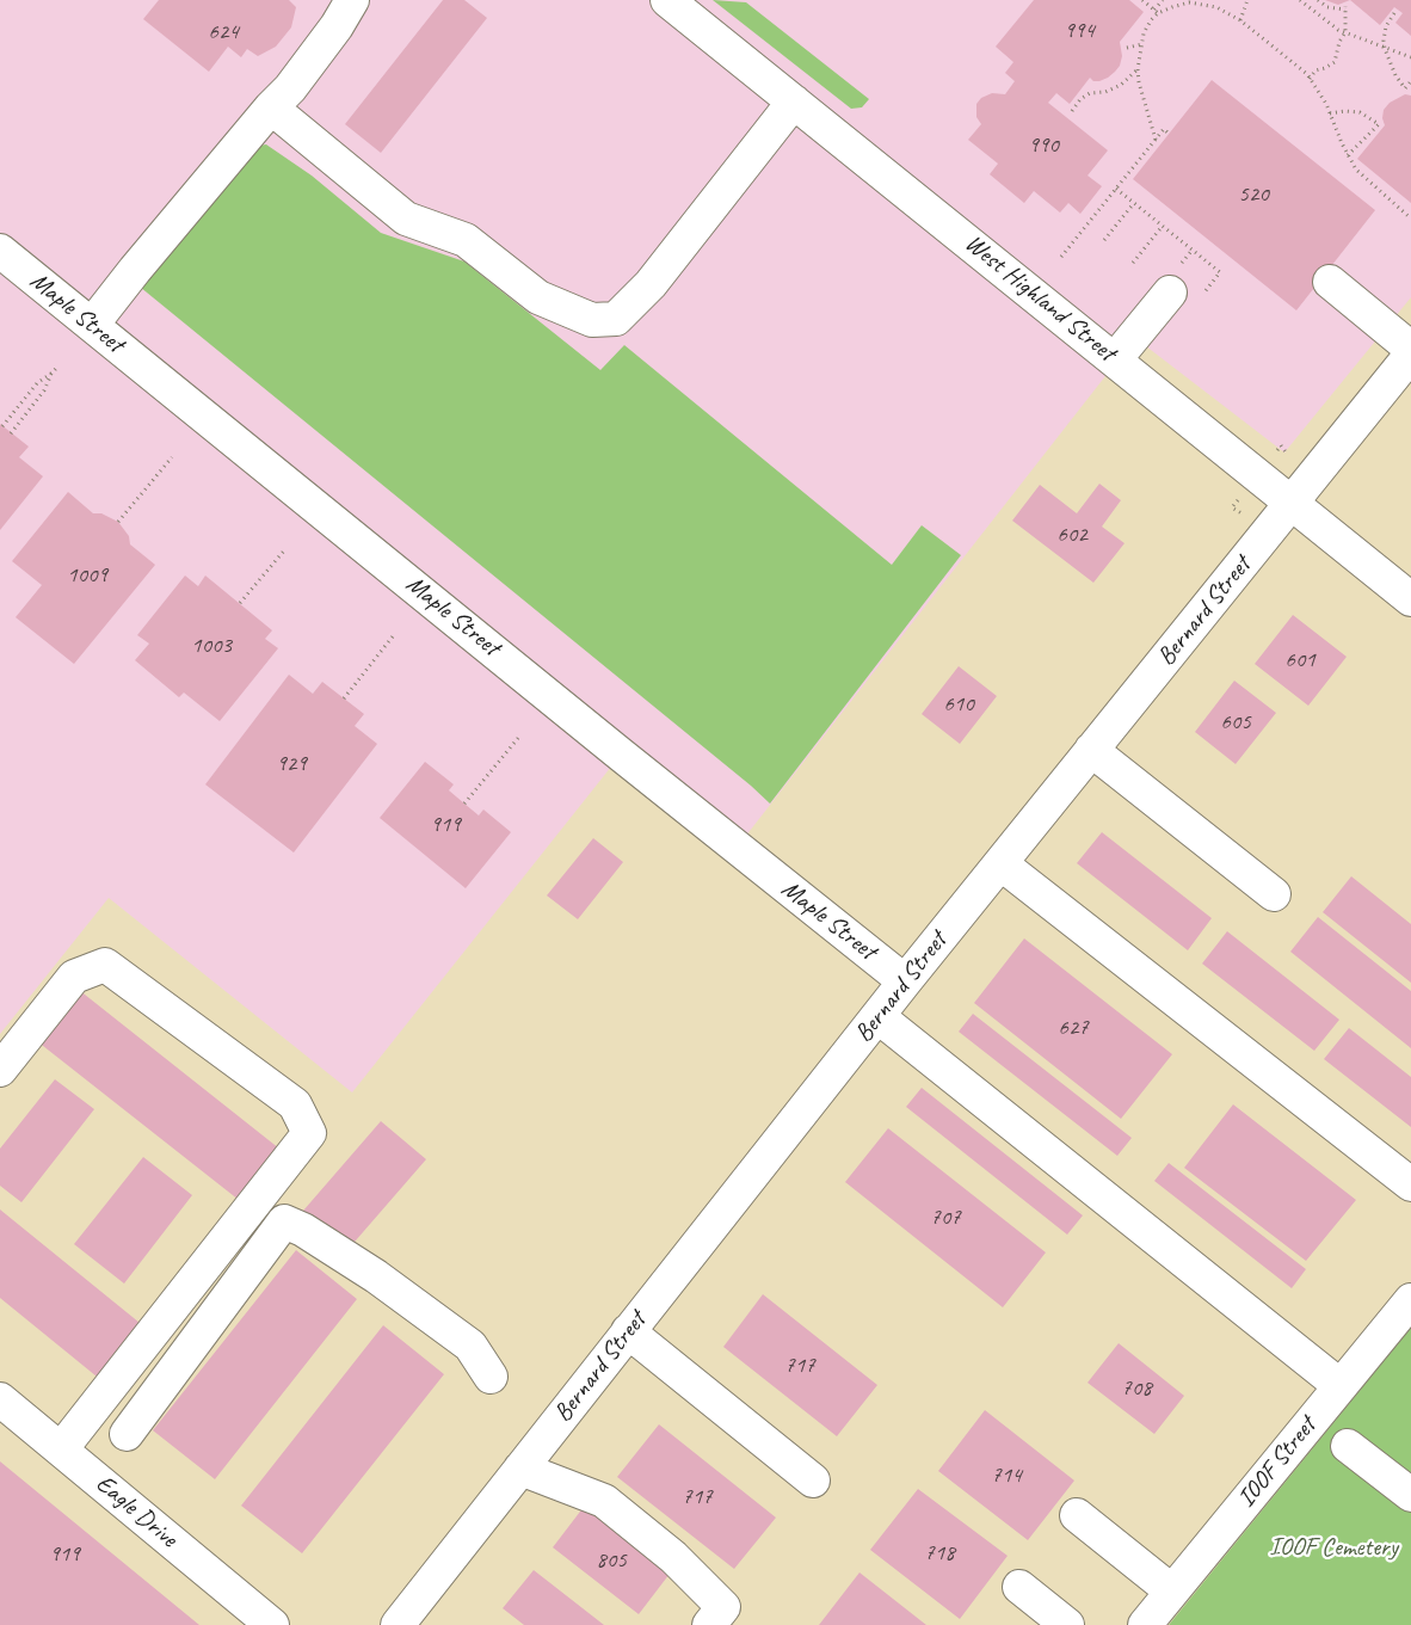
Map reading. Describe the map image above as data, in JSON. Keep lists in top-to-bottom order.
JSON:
{
  "streets": {
    "street": [
      "West Highland Street",
      "Maple Street",
      "Bernard Street",
      "IOOF Street",
      "Eagle Drive"
    ]
  },
  "crossings": [
    ["West Highland Street", "Bernard Street"],
    ["Maple Street", "Bernard Street"]
  ],
  "parks": ["IOOF Cemetery"],
  "house_numbers": [
    "994",
    "624",
    "990",
    "520",
    "602",
    "1009",
    "1003",
    "601",
    "610",
    "605",
    "929",
    "919",
    "627",
    "707",
    "717",
    "708",
    "714",
    "717",
    "718",
    "919",
    "805"
  ]
}
